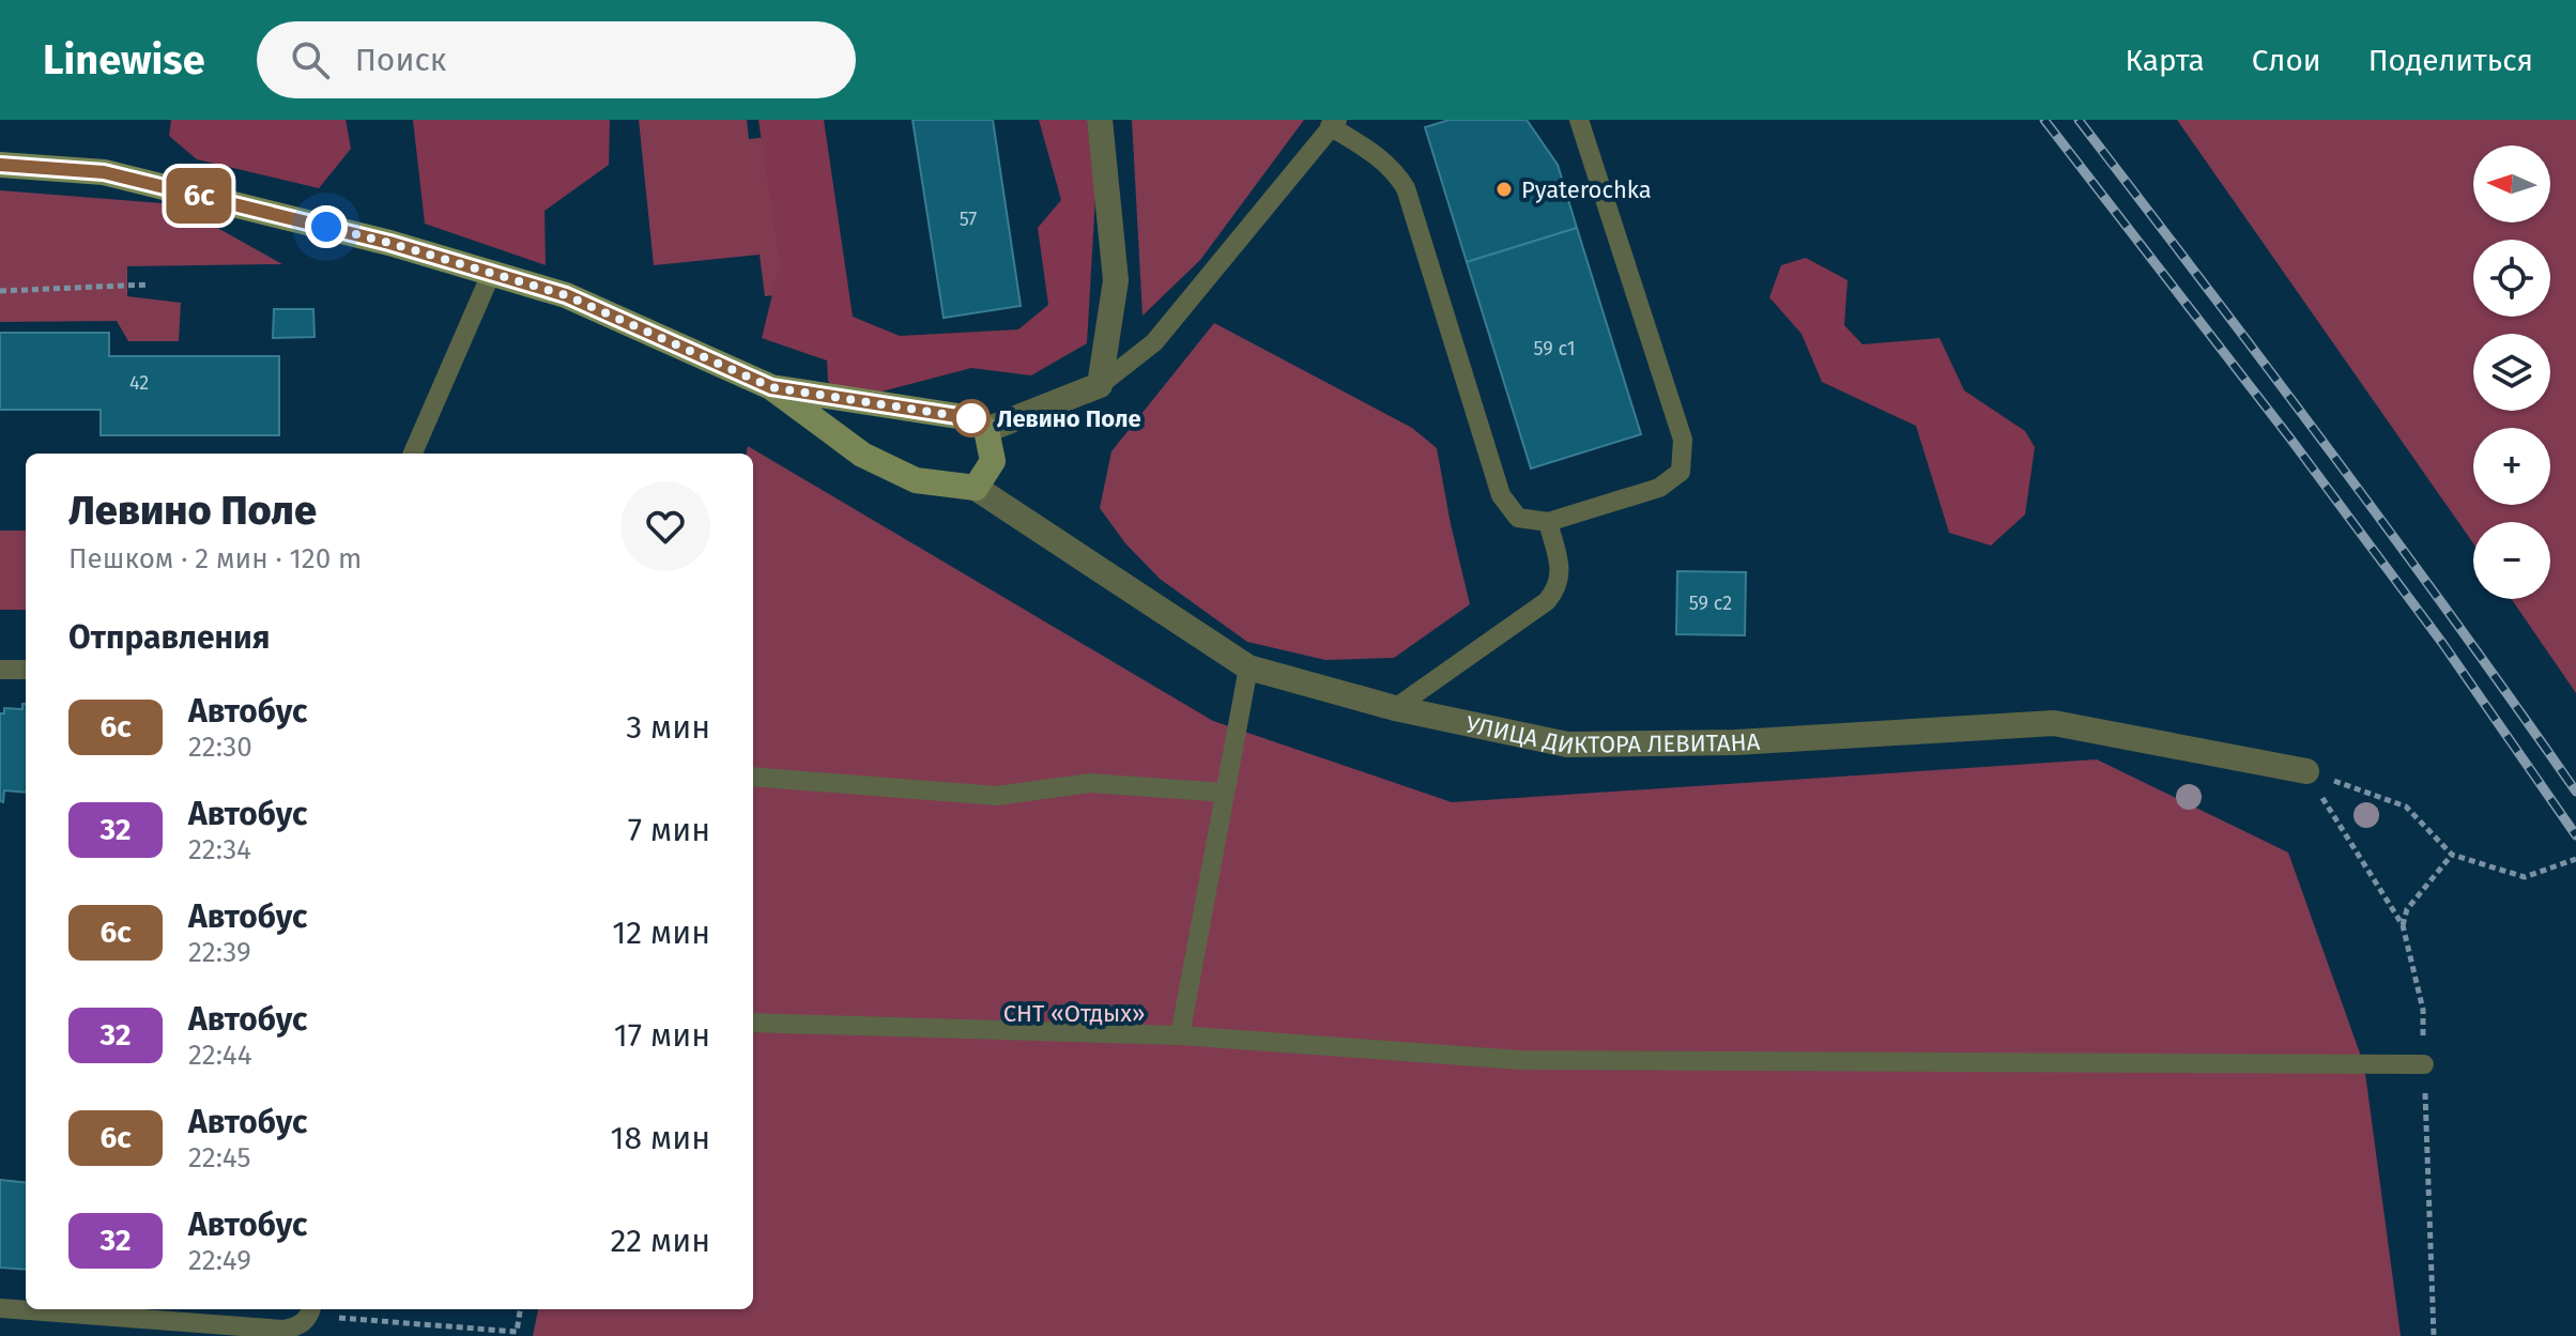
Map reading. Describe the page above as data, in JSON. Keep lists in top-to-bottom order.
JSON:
{
  "streets": {
    "street": ["УЛИЦА ДИКТОРА ЛЕВИТАНА"]
  },
  "parks": ["СНТ «Отдых»"],
  "places": ["Pyaterochka", "Левино Поле"],
  "lines": ["bus line 6c"],
  "house_numbers": [
    "57",
    "59 с1",
    "42",
    "59 с2"
  ],
  "north": "left",
  "page": {
    "header": "Linewise",
    "search": "Поиск",
    "nav": ["Карта", "Слои", "Поделиться"],
    "on_map": "6c",
    "map_buttons": ["+", "−"],
    "heading": [
      ["Левино Поле", "Пешком · 2 мин · 120 m"],
      "Отправления"
    ],
    "list": [
      {
        "mark": "6c",
        "name": "Автобус",
        "note": "22:30",
        "value": "3 мин"
      },
      {
        "mark": "32",
        "name": "Автобус",
        "note": "22:34",
        "value": "7 мин"
      },
      {
        "mark": "6c",
        "name": "Автобус",
        "note": "22:39",
        "value": "12 мин"
      },
      {
        "mark": "32",
        "name": "Автобус",
        "note": "22:44",
        "value": "17 мин"
      },
      {
        "mark": "6c",
        "name": "Автобус",
        "note": "22:45",
        "value": "18 мин"
      },
      {
        "mark": "32",
        "name": "Автобус",
        "note": "22:49",
        "value": "22 мин"
      }
    ]
  }
}
